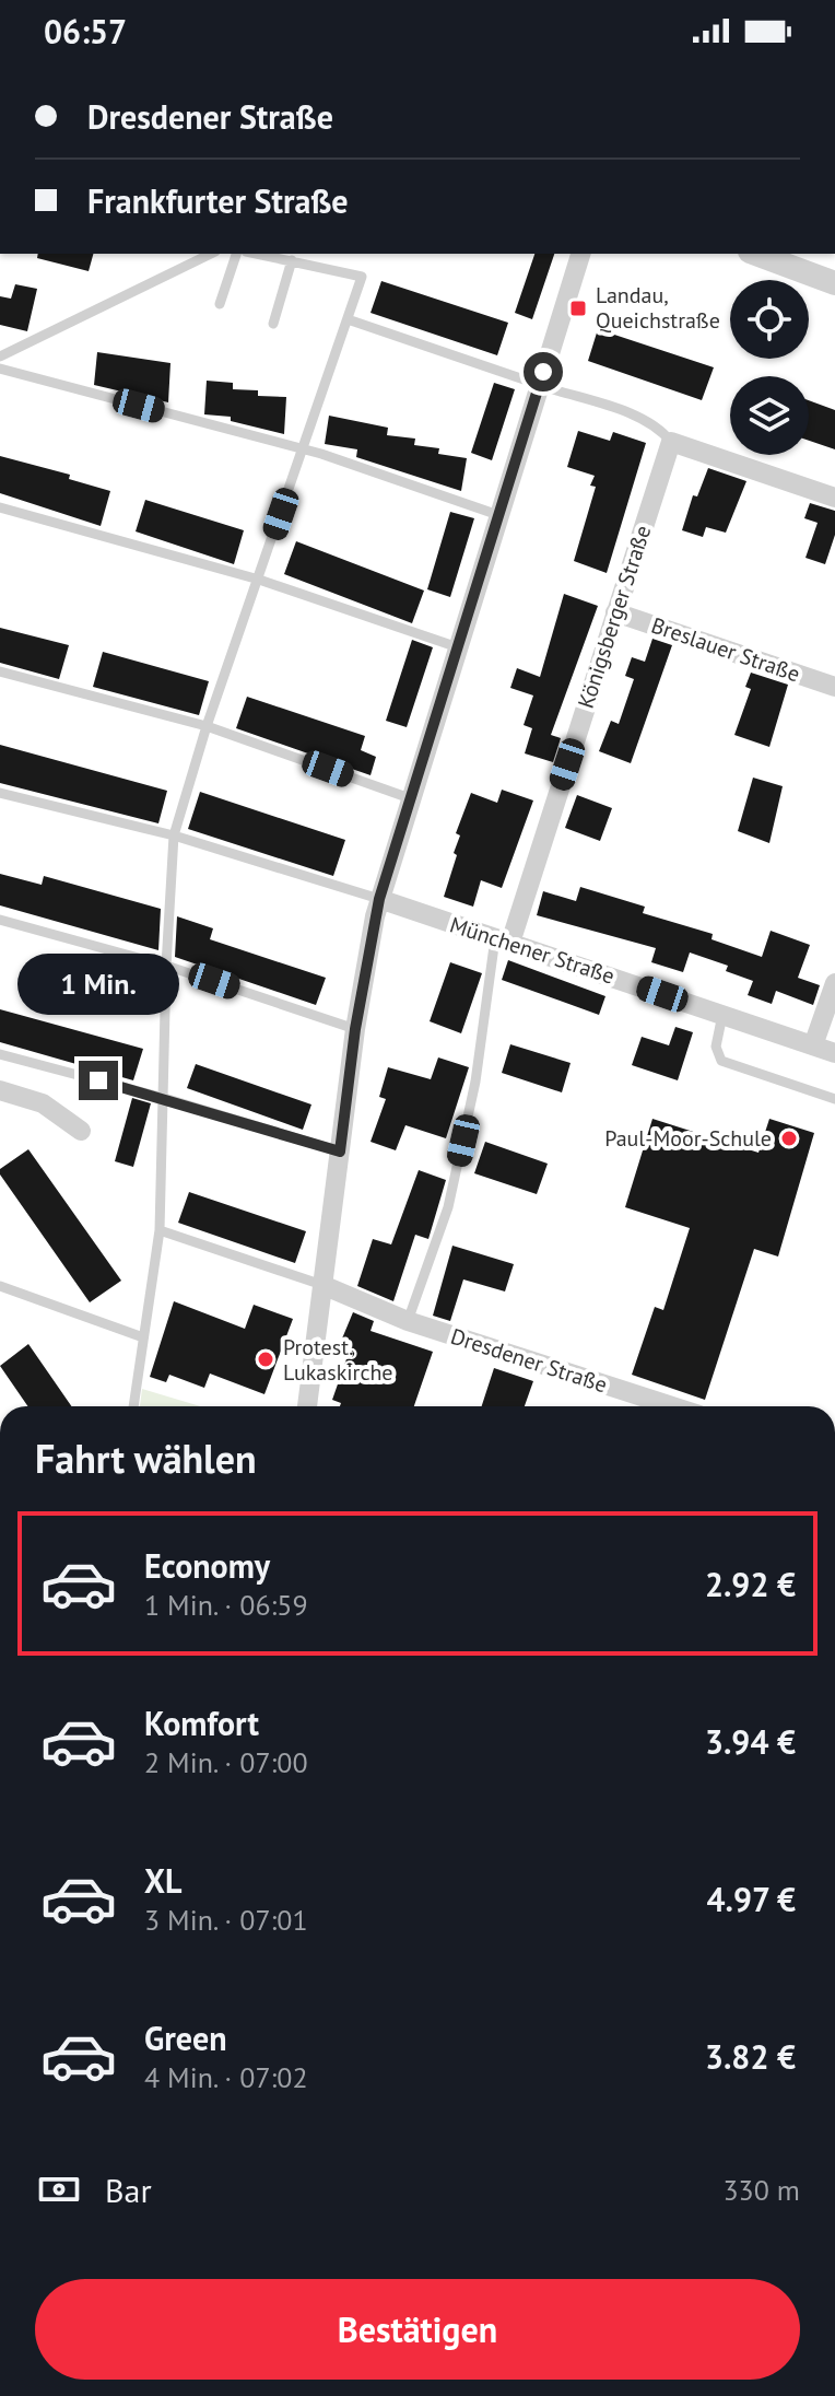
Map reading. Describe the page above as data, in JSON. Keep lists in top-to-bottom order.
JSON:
{
  "streets": {
    "street": [
      "Königsberger Straße",
      "Breslauer Straße",
      "Münchener Straße",
      "Dresdener Straße"
    ]
  },
  "crossings": [
    ["Königsberger Straße", "Breslauer Straße"],
    ["Königsberger Straße", "Münchener Straße"]
  ],
  "places": {
    "transit": ["Landau, Queichstraße"],
    "other": ["Paul-Moor-Schule", "Protest. Lukaskirche"]
  },
  "page": {
    "status": "06:57",
    "banner": ["Dresdener Straße", "Frankfurter Straße"],
    "bubble": "1 Min.",
    "heading": "Fahrt wählen",
    "list": [
      {
        "name": "Economy",
        "note": "1 Min. · 06:59",
        "value": "2.92 €"
      },
      {
        "name": "Komfort",
        "note": "2 Min. · 07:00",
        "value": "3.94 €"
      },
      {
        "name": "XL",
        "note": "3 Min. · 07:01",
        "value": "4.97 €"
      },
      {
        "name": "Green",
        "note": "4 Min. · 07:02",
        "value": "3.82 €"
      }
    ],
    "pay": ["Bar", "330 m"],
    "buttons": "Bestätigen"
  }
}
